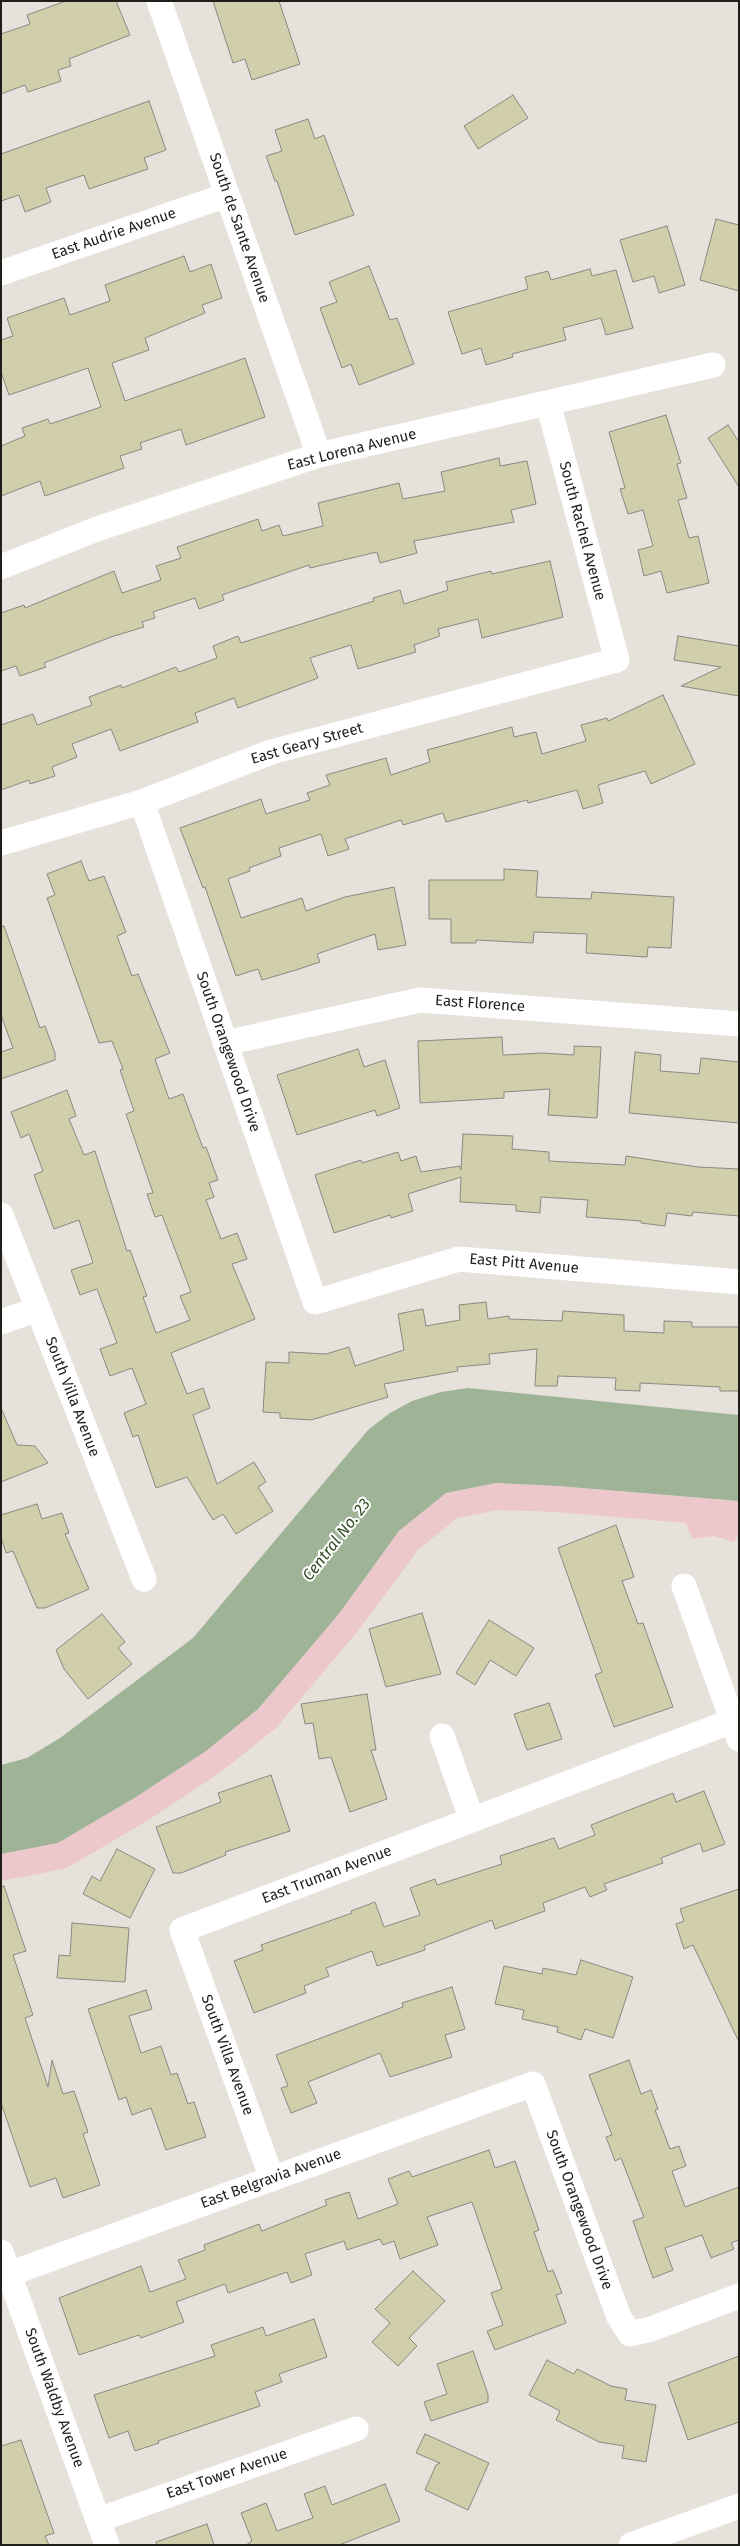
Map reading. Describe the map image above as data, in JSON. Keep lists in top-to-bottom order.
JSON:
{
  "streets": {
    "street": [
      "South de Sante Avenue",
      "East Audrie Avenue",
      "East Lorena Avenue",
      "South Rachel Avenue",
      "East Geary Street",
      "East Florence",
      "South Orangewood Drive",
      "East Pitt Avenue",
      "South Villa Avenue",
      "East Truman Avenue",
      "East Belgravia Avenue",
      "South Waldby Avenue",
      "East Tower Avenue"
    ]
  },
  "crossings": [
    ["South de Sante Avenue", "East Audrie Avenue"],
    ["South de Sante Avenue", "East Lorena Avenue"],
    ["East Lorena Avenue", "South Rachel Avenue"],
    ["South Rachel Avenue", "East Geary Street"],
    ["East Geary Street", "South Orangewood Drive"],
    ["East Florence", "South Orangewood Drive"],
    ["South Orangewood Drive", "East Pitt Avenue"],
    ["South Orangewood Drive", "East Belgravia Avenue"],
    ["South Villa Avenue", "East Truman Avenue"],
    ["South Villa Avenue", "East Belgravia Avenue"],
    ["East Belgravia Avenue", "South Waldby Avenue"],
    ["South Waldby Avenue", "East Tower Avenue"]
  ],
  "water": ["Central No. 23"]
}
